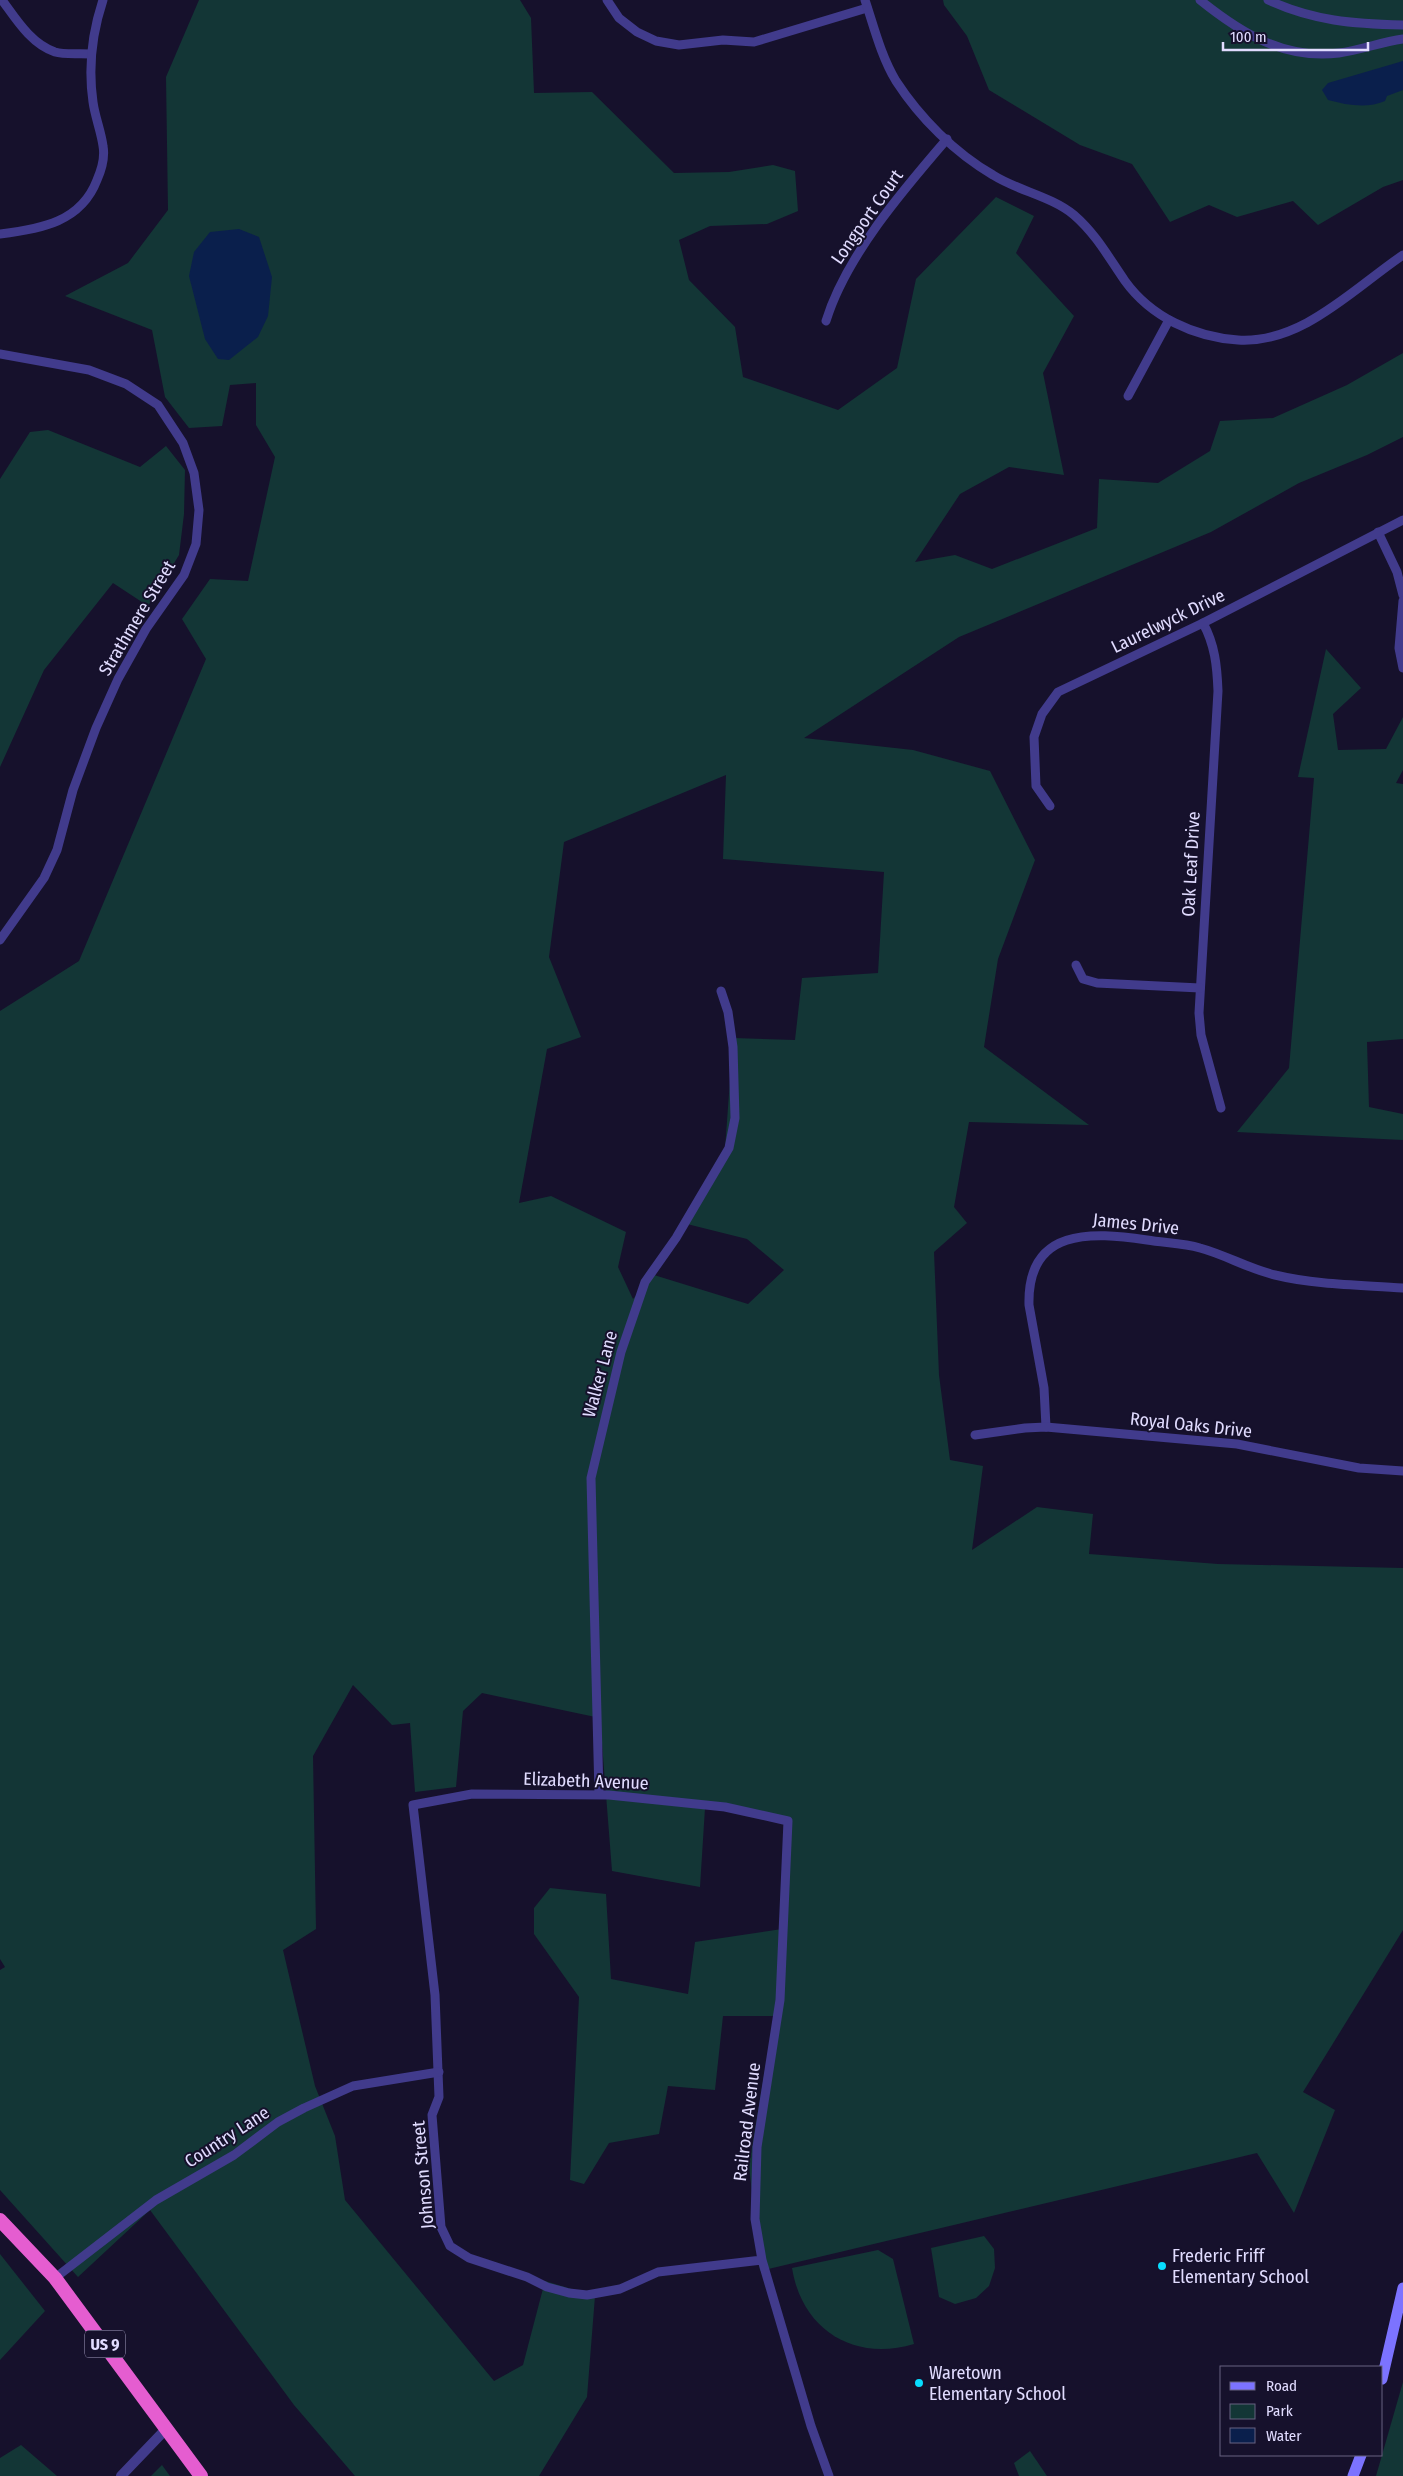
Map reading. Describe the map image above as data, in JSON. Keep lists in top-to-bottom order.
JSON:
{
  "streets": {
    "highway": ["US 9"],
    "street": [
      "Longport Court",
      "Strathmere Street",
      "Laurelwyck Drive",
      "Oak Leaf Drive",
      "James Drive",
      "Walker Lane",
      "Royal Oaks Drive",
      "Elizabeth Avenue",
      "Railroad Avenue",
      "Country Lane",
      "Johnson Street"
    ]
  },
  "crossings": [
    ["Laurelwyck Drive", "Oak Leaf Drive"],
    ["James Drive", "Royal Oaks Drive"],
    ["Walker Lane", "Elizabeth Avenue"],
    ["Elizabeth Avenue", "Railroad Avenue"],
    ["Elizabeth Avenue", "Johnson Street"],
    ["Railroad Avenue", "Johnson Street"],
    ["Country Lane", "Johnson Street"],
    ["Country Lane", "US 9"]
  ],
  "places": ["Frederic Friff Elementary School", "Waretown Elementary School"],
  "legend": ["Road", "Park", "Water"],
  "scale_bar": "100 m"
}
